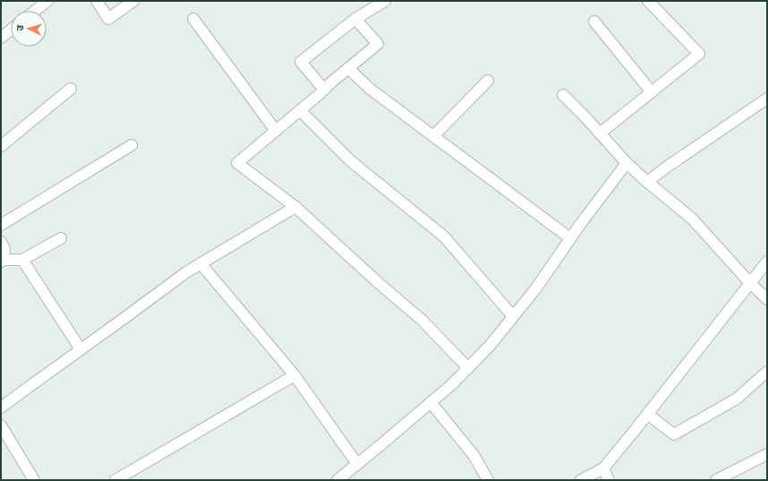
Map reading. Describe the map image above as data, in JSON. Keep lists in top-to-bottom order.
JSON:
{
  "north": "left"
}
